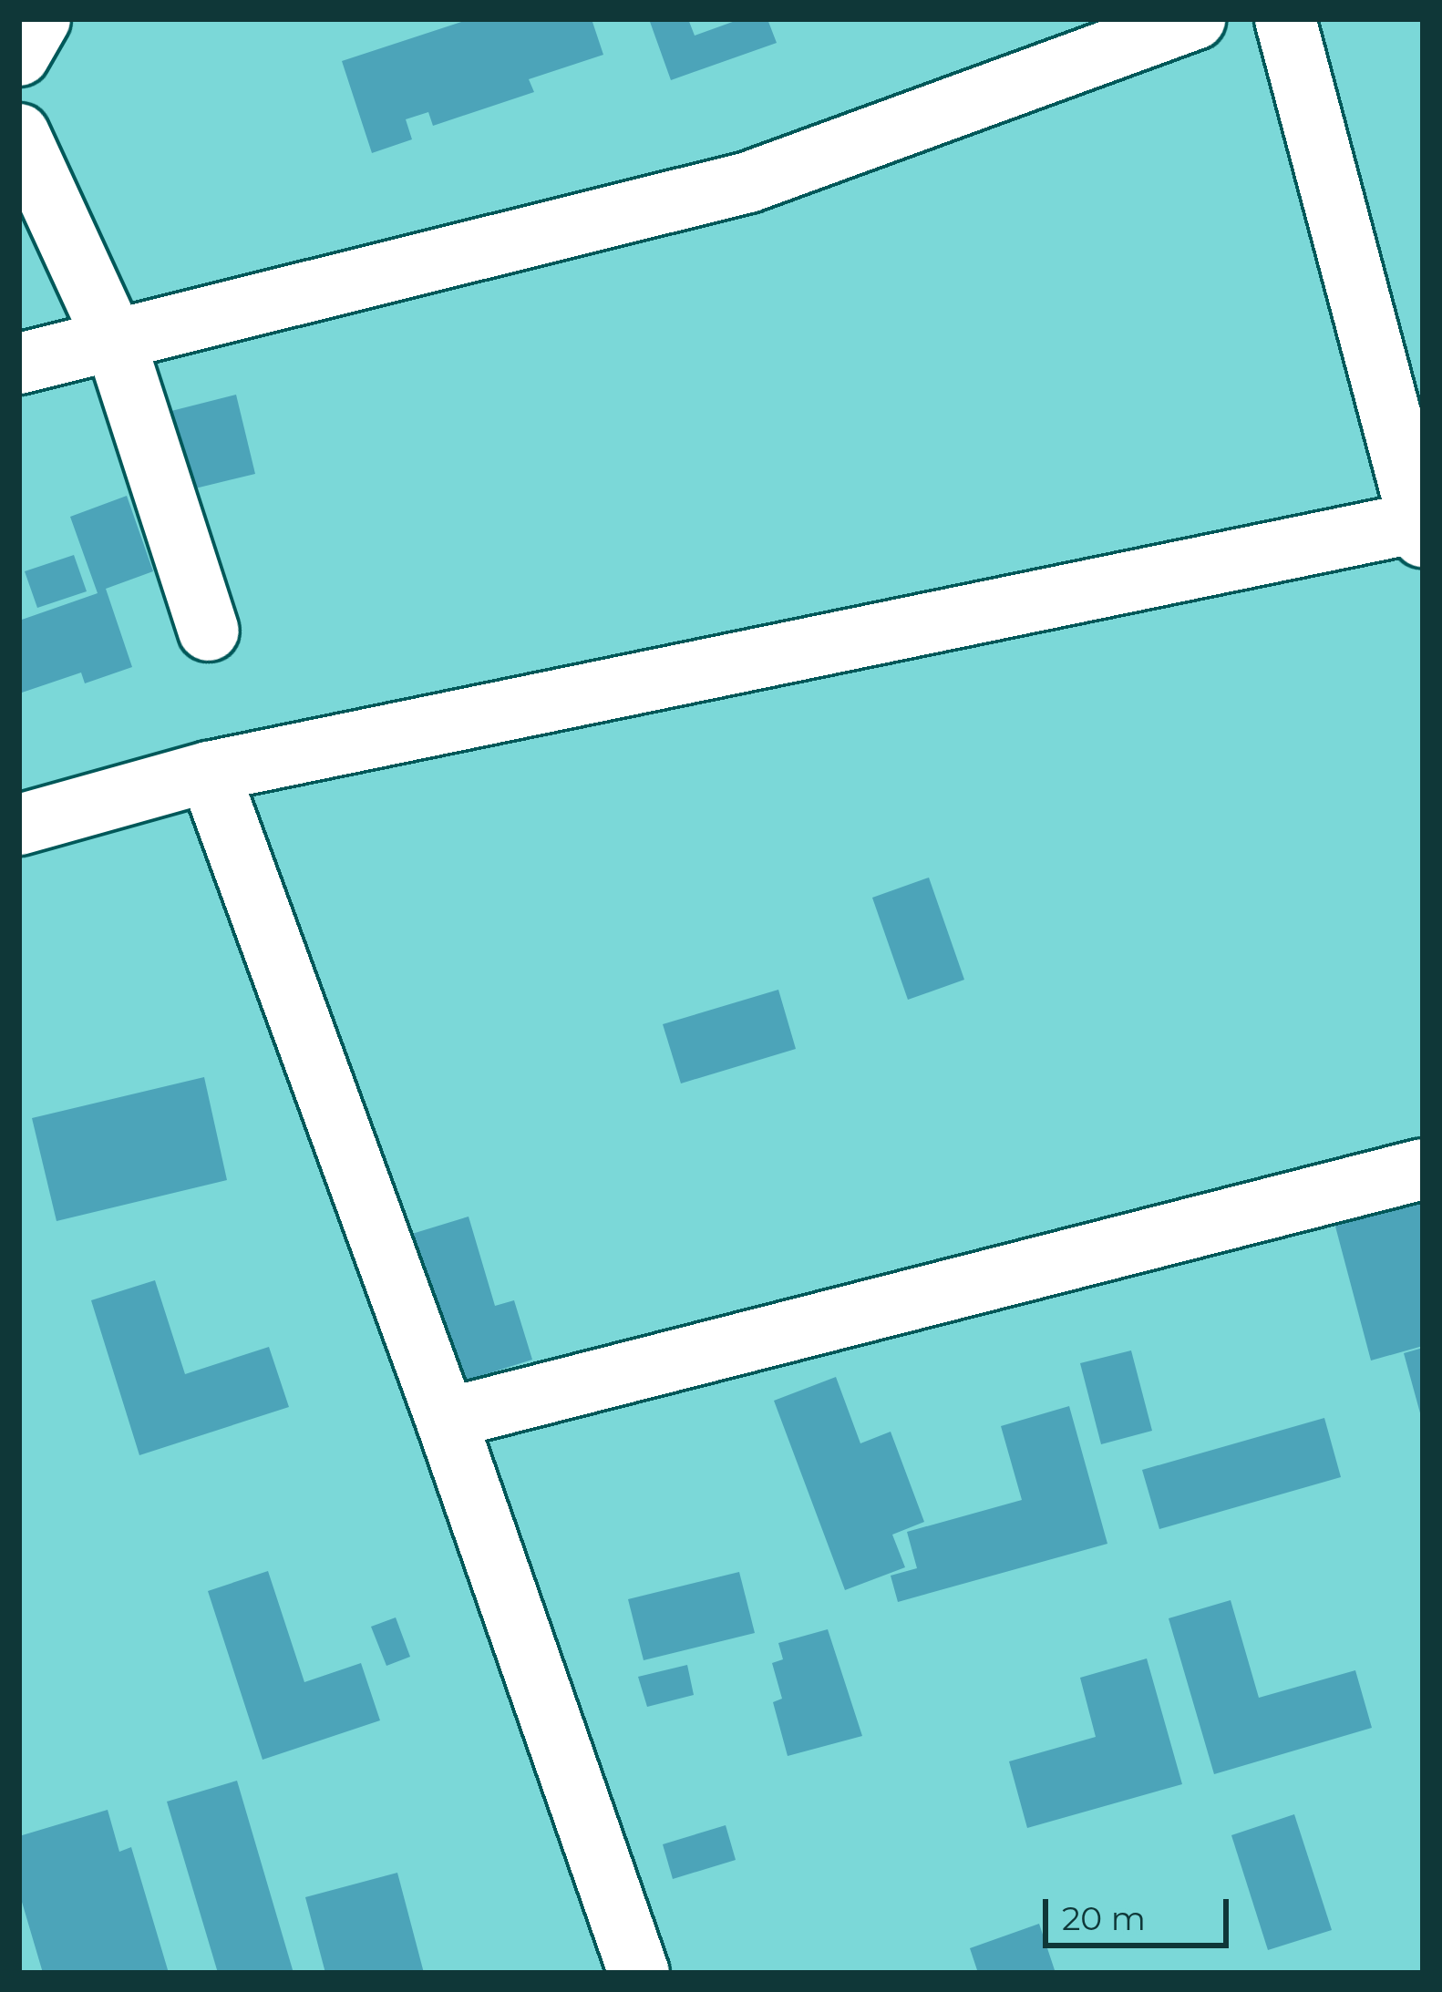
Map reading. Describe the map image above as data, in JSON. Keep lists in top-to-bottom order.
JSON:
{
  "scale_bar": "20 m"
}
